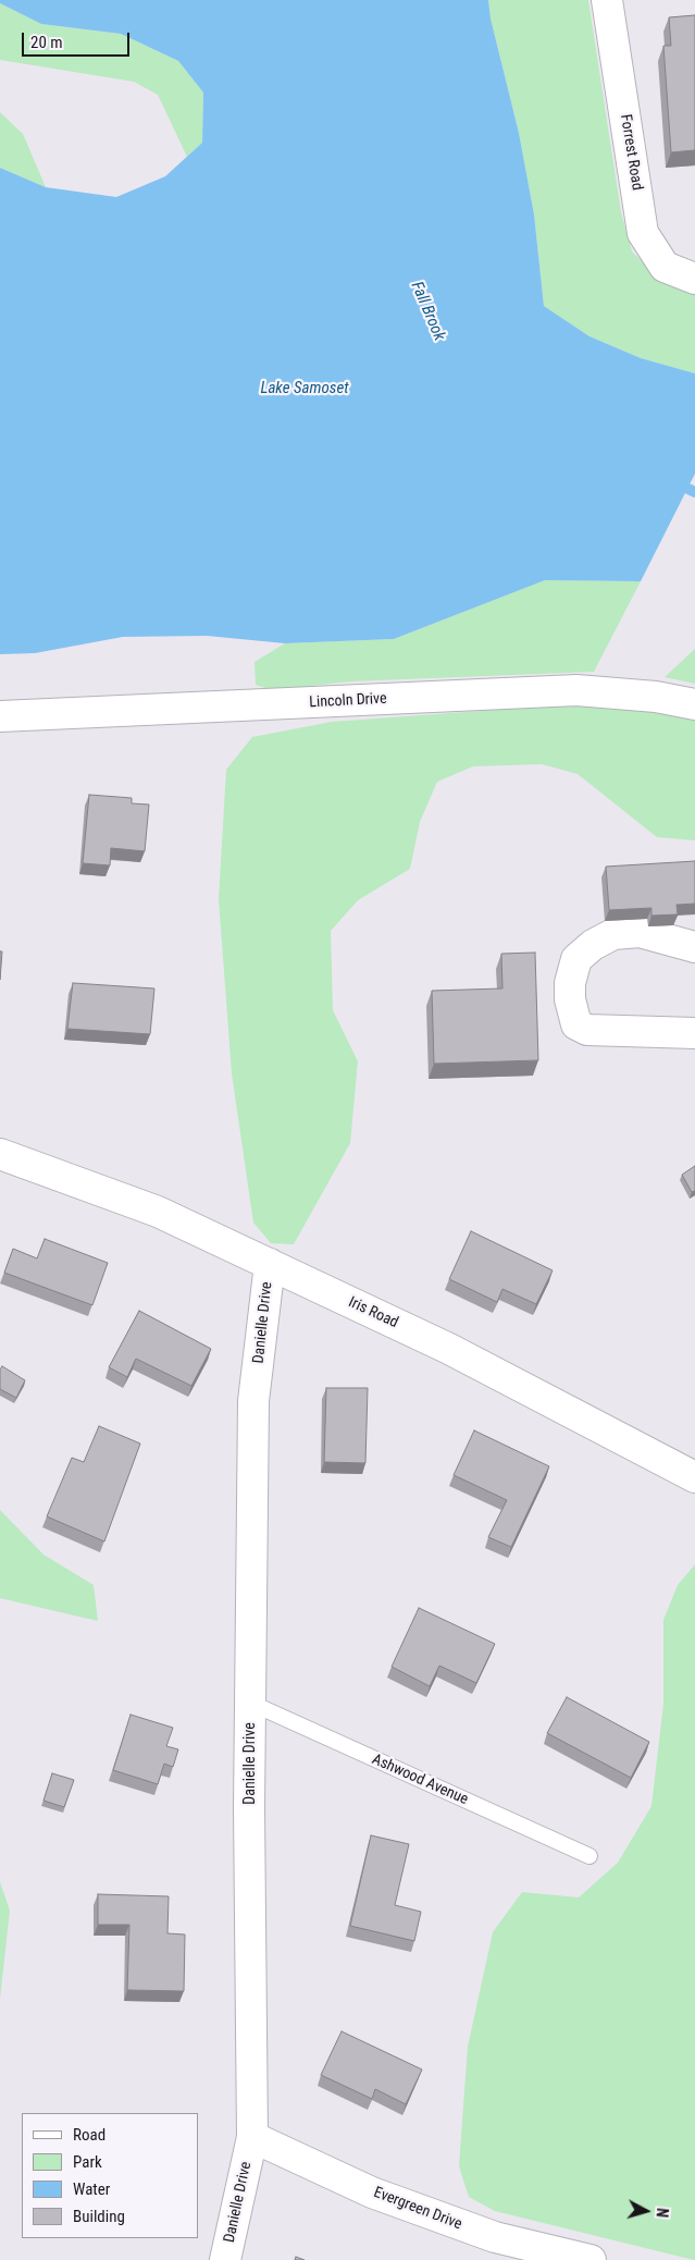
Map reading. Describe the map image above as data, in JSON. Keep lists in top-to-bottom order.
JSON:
{
  "streets": {
    "street": [
      "Forrest Road",
      "Lincoln Drive",
      "Iris Road",
      "Danielle Drive",
      "Evergreen Drive"
    ],
    "lane": ["Ashwood Avenue"]
  },
  "crossings": [
    ["Iris Road", "Danielle Drive"],
    ["Danielle Drive", "Ashwood Avenue"],
    ["Danielle Drive", "Evergreen Drive"]
  ],
  "water": ["Fall Brook", "Lake Samoset"],
  "legend": [
    "Road",
    "Park",
    "Water",
    "Building"
  ],
  "scale_bar": "20 m",
  "north": "right"
}
